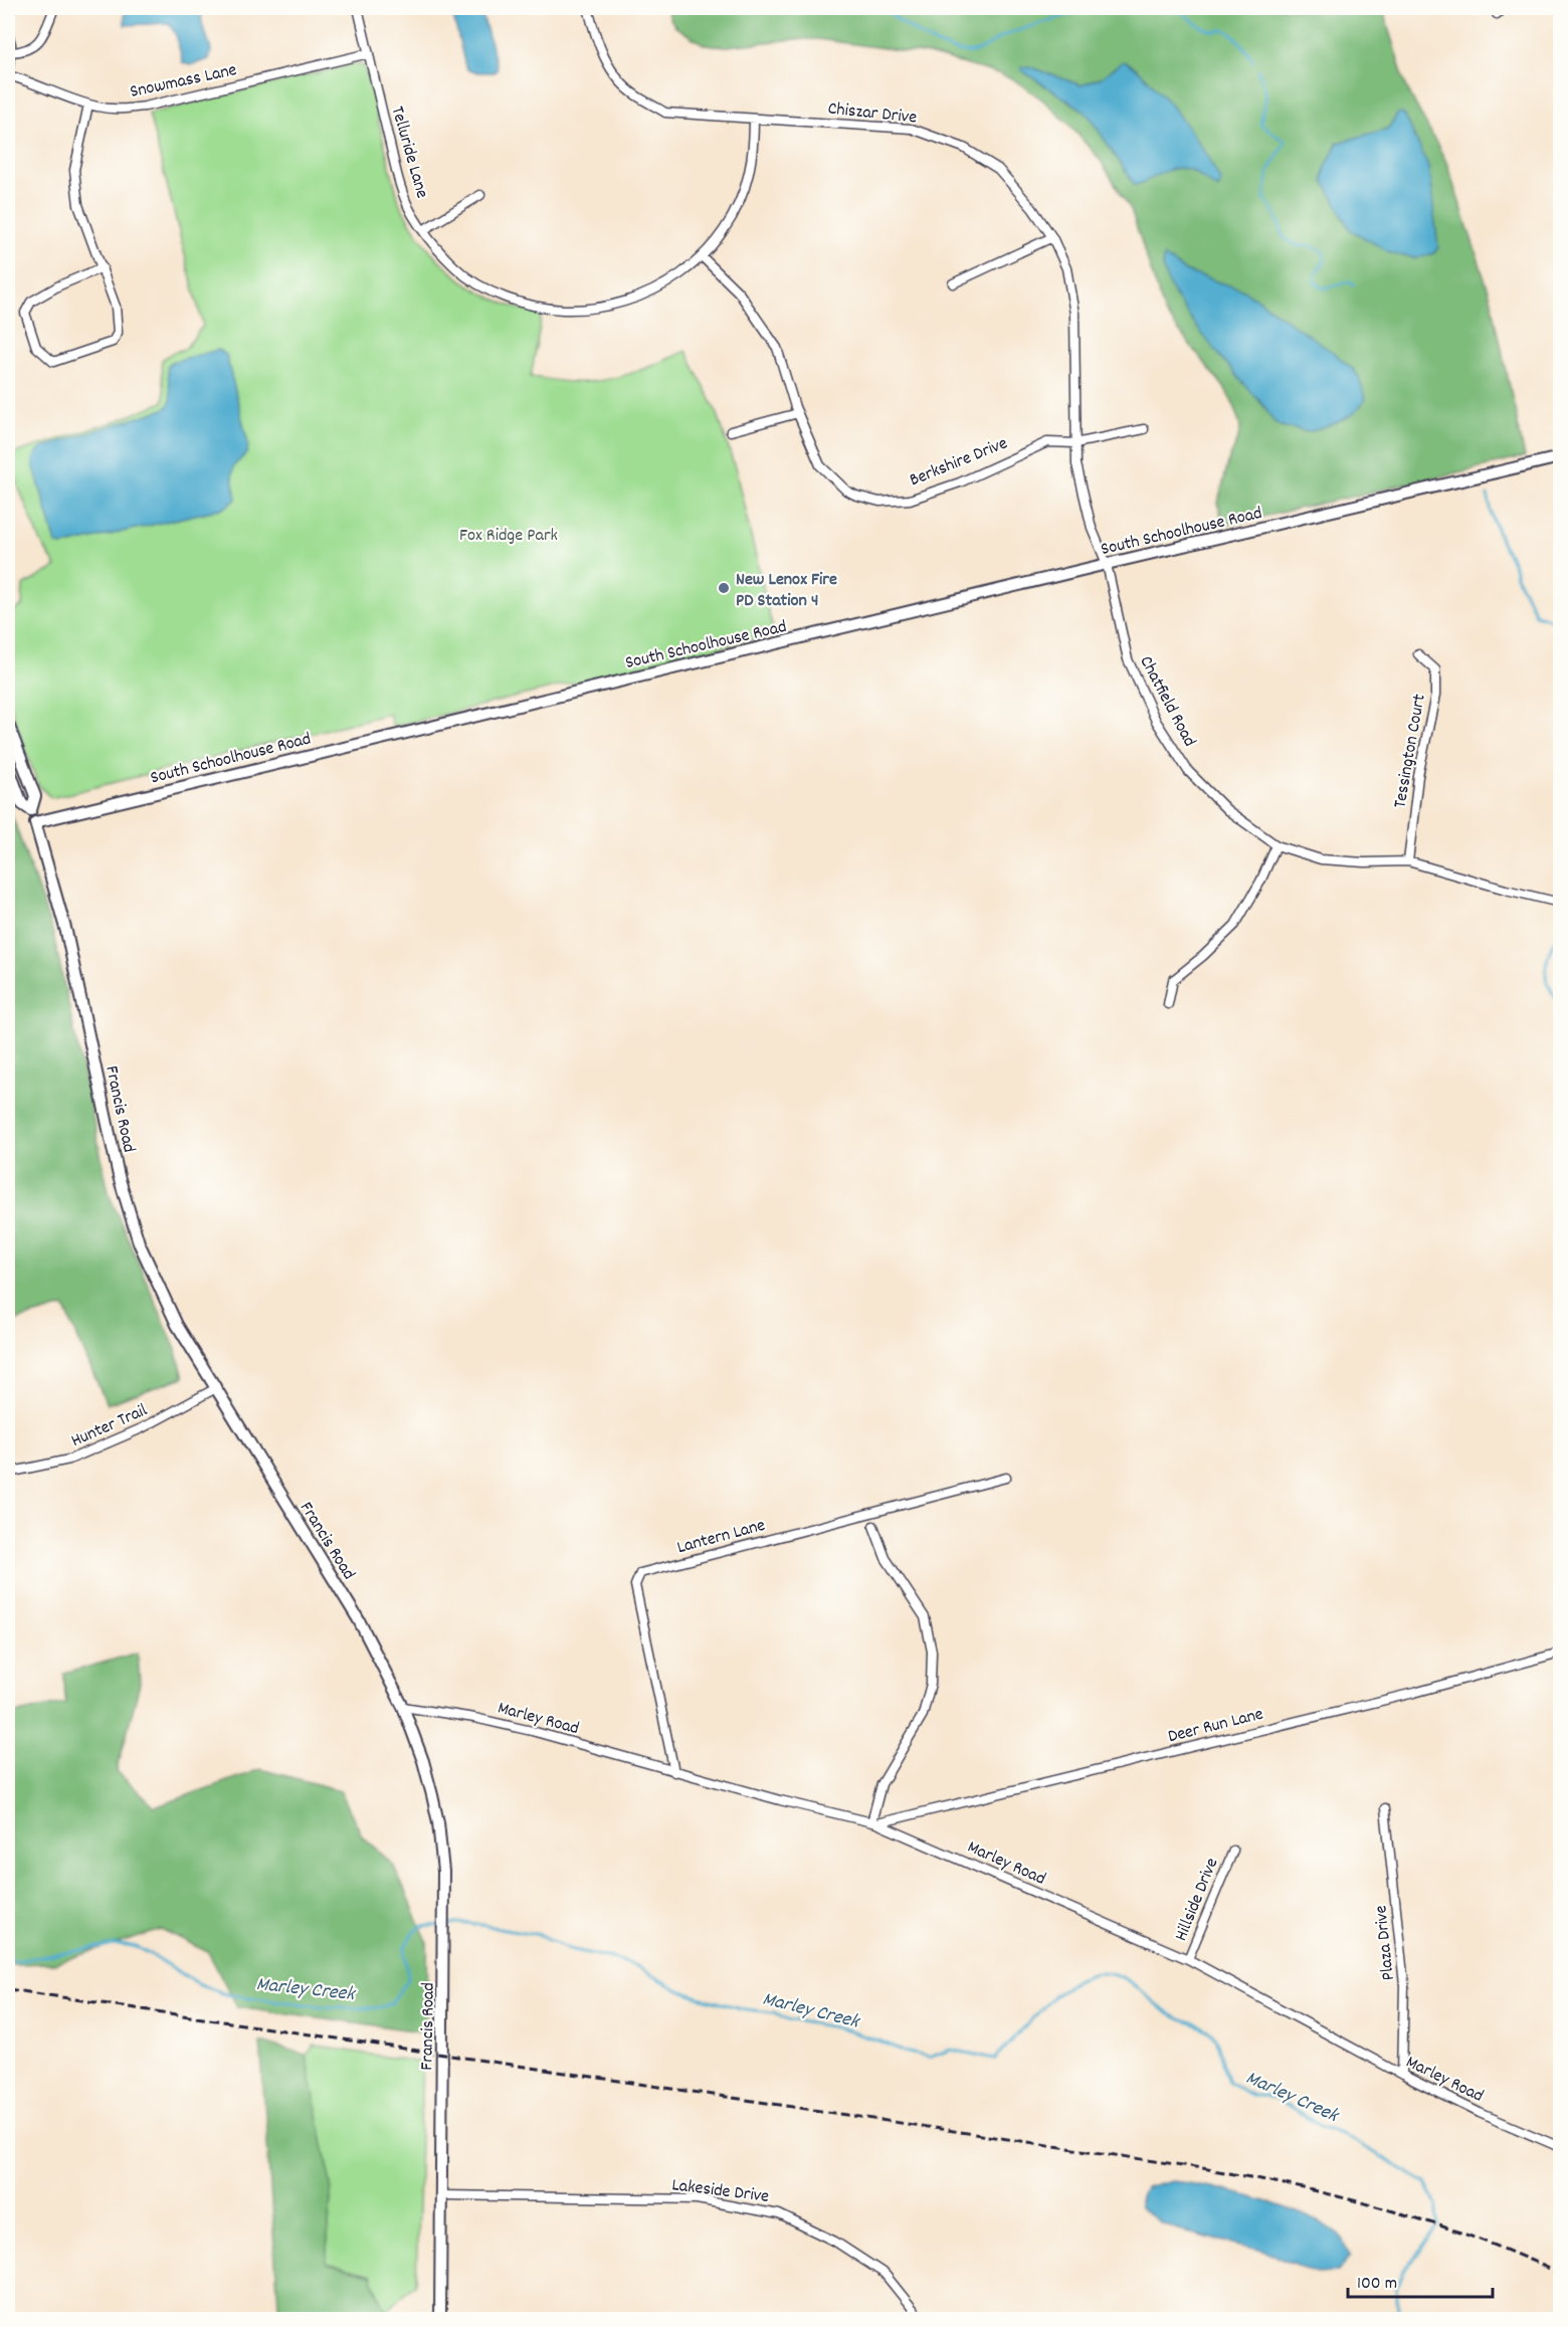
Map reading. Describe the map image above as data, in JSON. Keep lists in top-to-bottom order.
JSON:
{
  "streets": {
    "street": [
      "Snowmass Lane",
      "Chiszar Drive",
      "Telluride Lane",
      "Berkshire Drive",
      "South Schoolhouse Road",
      "Chatfield Road",
      "Tessington Court",
      "Francis Road",
      "Hunter Trail",
      "Lantern Lane",
      "Marley Road",
      "Deer Run Lane",
      "Hillside Drive",
      "Plaza Drive",
      "Lakeside Drive"
    ]
  },
  "crossings": [
    ["Snowmass Lane", "Telluride Lane"],
    ["Chiszar Drive", "Telluride Lane"],
    ["Chiszar Drive", "Berkshire Drive"],
    ["Chiszar Drive", "South Schoolhouse Road"],
    ["Chiszar Drive", "Chatfield Road"],
    ["Telluride Lane", "Berkshire Drive"],
    ["South Schoolhouse Road", "Chatfield Road"],
    ["South Schoolhouse Road", "Francis Road"],
    ["Chatfield Road", "Tessington Court"],
    ["Francis Road", "Hunter Trail"],
    ["Francis Road", "Marley Road"],
    ["Francis Road", "Lakeside Drive"],
    ["Lantern Lane", "Marley Road"],
    ["Marley Road", "Deer Run Lane"],
    ["Marley Road", "Hillside Drive"],
    ["Marley Road", "Plaza Drive"]
  ],
  "water": ["Marley Creek"],
  "parks": ["Fox Ridge Park"],
  "places": ["New Lenox Fire PD Station 4"],
  "scale_bar": "100 m"
}
